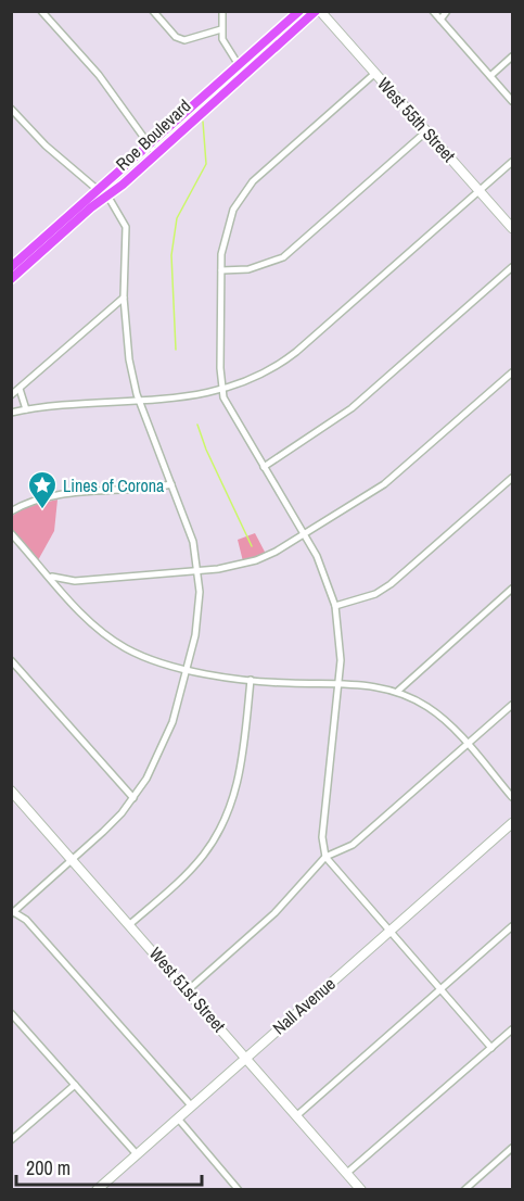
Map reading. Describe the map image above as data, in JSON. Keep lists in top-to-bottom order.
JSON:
{
  "streets": {
    "main road": ["Roe Boulevard"],
    "street": ["West 55th Street", "West 51st Street", "Nall Avenue"]
  },
  "crossings": [
    ["West 55th Street", "Roe Boulevard"],
    ["West 51st Street", "Nall Avenue"]
  ],
  "places": {
    "place": ["Lines of Corona"]
  },
  "scale_bar": "200 m"
}
